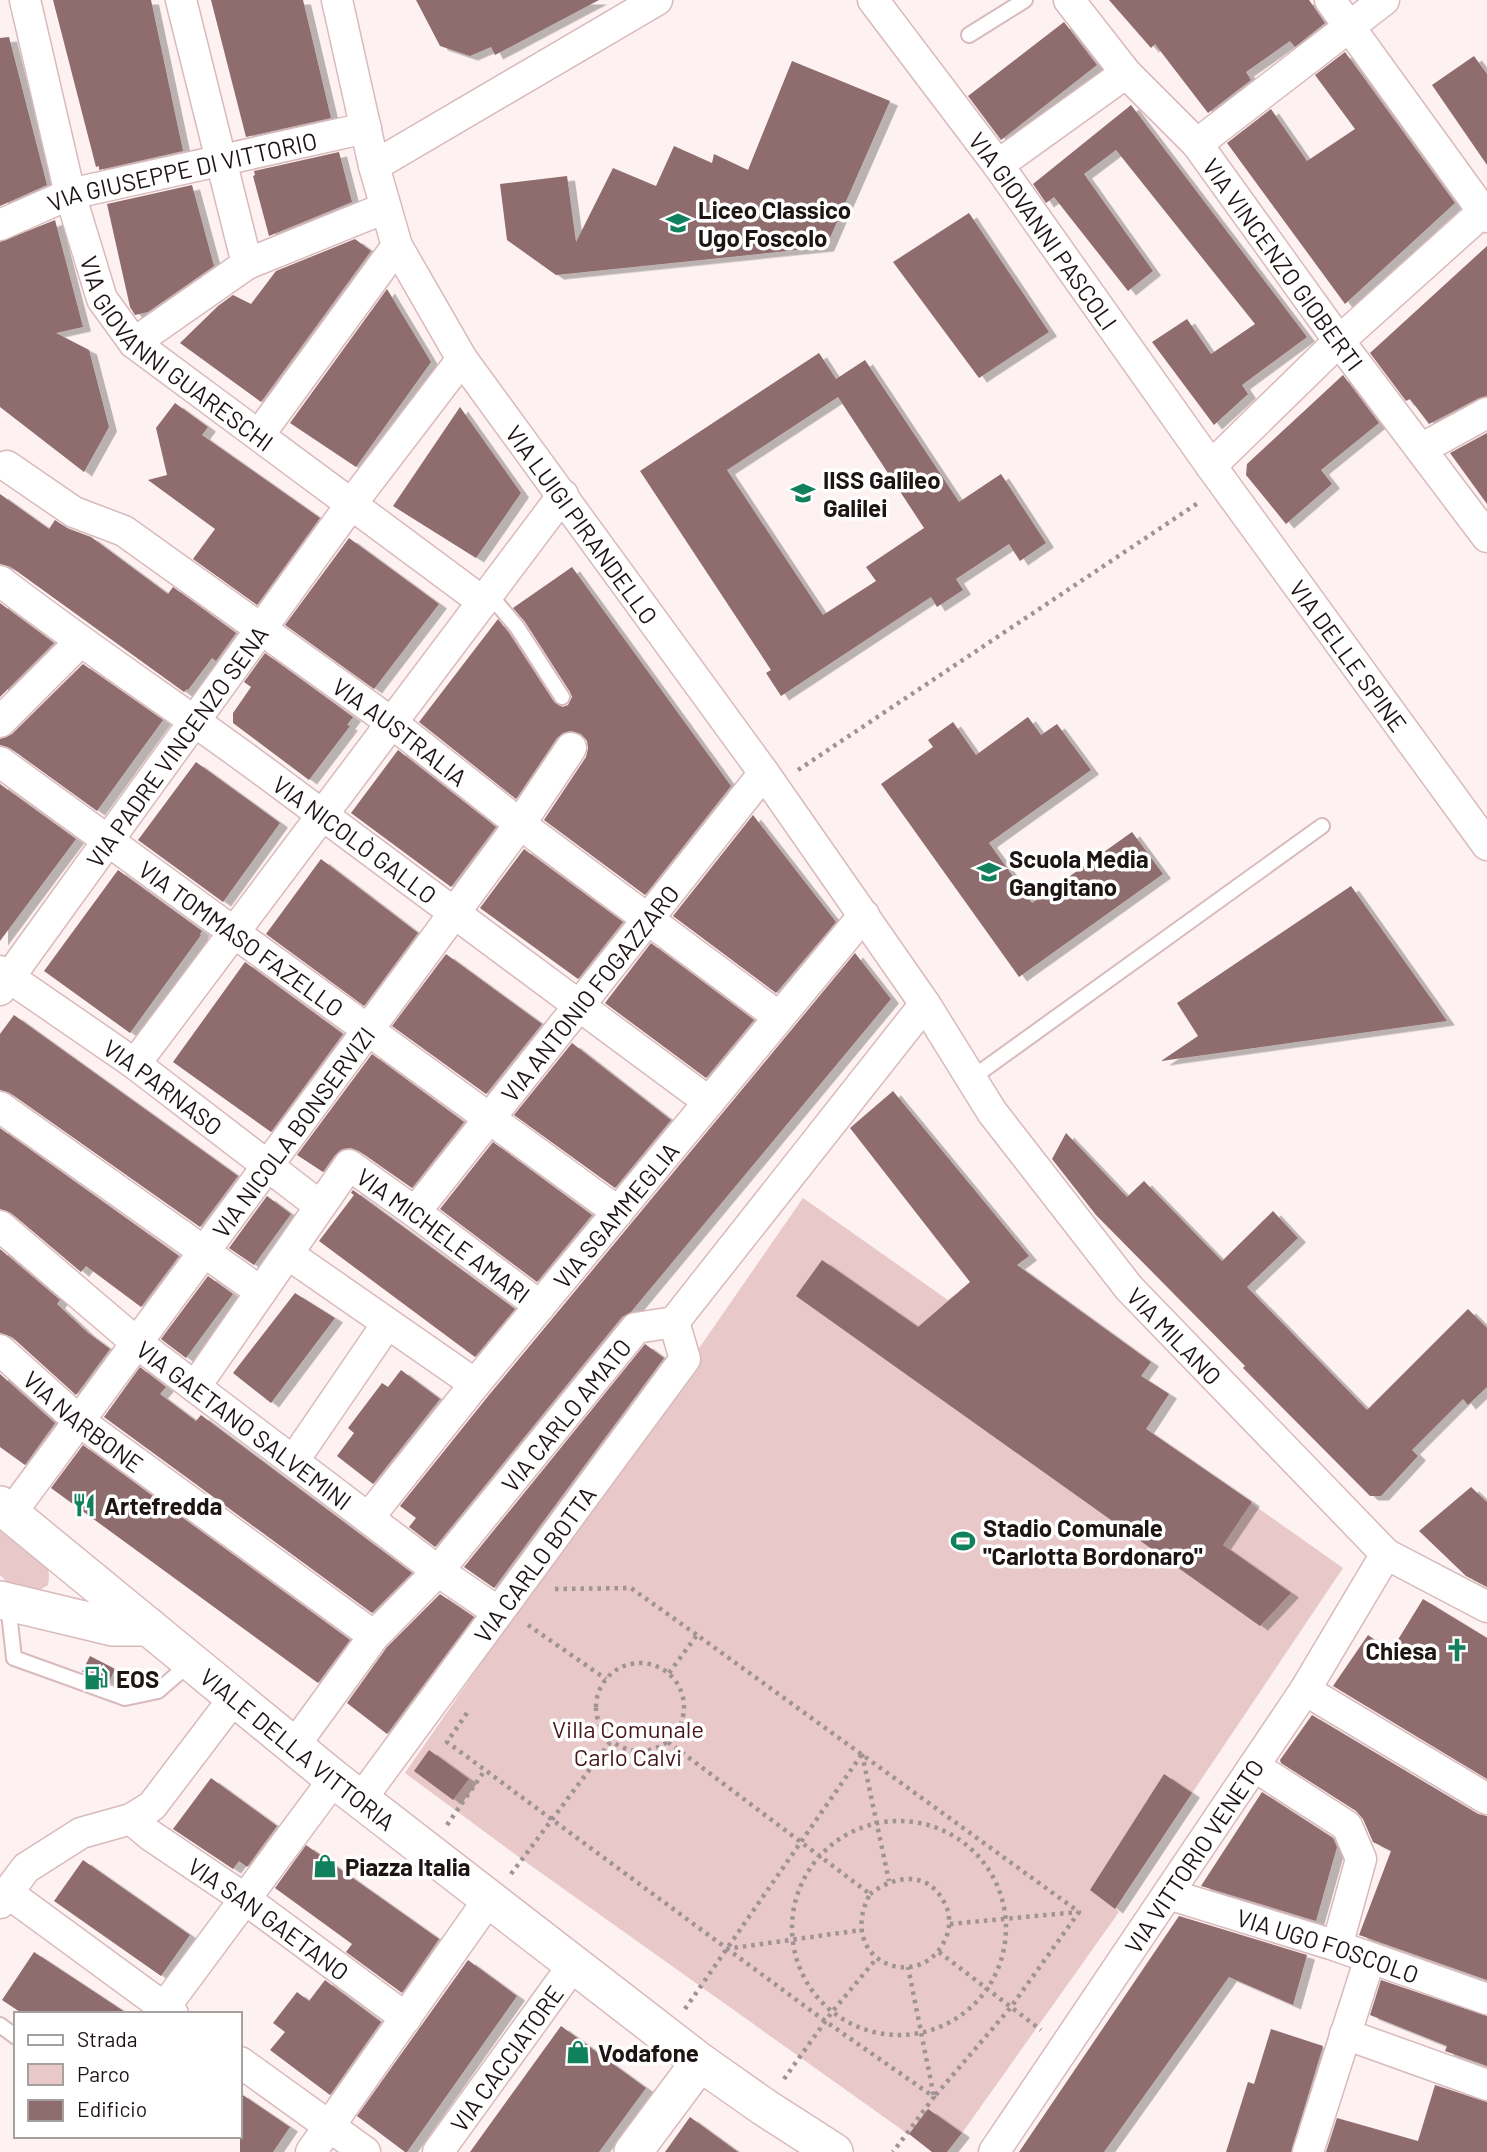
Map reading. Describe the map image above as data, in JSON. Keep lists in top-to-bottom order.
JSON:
{
  "streets": {
    "street": [
      "VIA GIUSEPPE DI VITTORIO",
      "VIA GIOVANNI PASCOLI",
      "VIA VINCENZO GIOBERTI",
      "VIA GIOVANNI GUARESCHI",
      "VIA LUIGI PIRANDELLO",
      "VIA DELLE SPINE",
      "VIA AUSTRALIA",
      "VIA PADRE VINCENZO SENA",
      "VIA NICOLÒ GALLO",
      "VIA TOMMASO FAZELLO",
      "VIA ANTONIO FOGAZZARO",
      "VIA PARNASO",
      "VIA NICOLA BONSERVIZI",
      "VIA SGAMMEGLIA",
      "VIA MICHELE AMARI",
      "VIA MILANO",
      "VIA CARLO AMATO",
      "VIA NARBONE",
      "VIA GAETANO SALVEMINI",
      "VIA CARLO BOTTA",
      "VIALE DELLA VITTORIA",
      "VIA VITTORIO VENETO",
      "VIA SAN GAETANO",
      "VIA UGO FOSCOLO",
      "VIA CACCIATORE"
    ]
  },
  "crossings": [
    ["VIA GIUSEPPE DI VITTORIO", "VIA GIOVANNI GUARESCHI"],
    ["VIA GIUSEPPE DI VITTORIO", "VIA LUIGI PIRANDELLO"],
    ["VIA GIOVANNI PASCOLI", "VIA DELLE SPINE"],
    ["VIA GIOVANNI GUARESCHI", "VIA PADRE VINCENZO SENA"],
    ["VIA LUIGI PIRANDELLO", "VIA PADRE VINCENZO SENA"],
    ["VIA LUIGI PIRANDELLO", "VIA ANTONIO FOGAZZARO"],
    ["VIA LUIGI PIRANDELLO", "VIA SGAMMEGLIA"],
    ["VIA LUIGI PIRANDELLO", "VIA MILANO"],
    ["VIA AUSTRALIA", "VIA PADRE VINCENZO SENA"],
    ["VIA AUSTRALIA", "VIA ANTONIO FOGAZZARO"],
    ["VIA AUSTRALIA", "VIA NICOLA BONSERVIZI"],
    ["VIA AUSTRALIA", "VIA SGAMMEGLIA"],
    ["VIA PADRE VINCENZO SENA", "VIA NICOLÒ GALLO"],
    ["VIA PADRE VINCENZO SENA", "VIA TOMMASO FAZELLO"],
    ["VIA PADRE VINCENZO SENA", "VIA PARNASO"],
    ["VIA NICOLÒ GALLO", "VIA ANTONIO FOGAZZARO"],
    ["VIA NICOLÒ GALLO", "VIA NICOLA BONSERVIZI"],
    ["VIA NICOLÒ GALLO", "VIA SGAMMEGLIA"],
    ["VIA TOMMASO FAZELLO", "VIA ANTONIO FOGAZZARO"],
    ["VIA TOMMASO FAZELLO", "VIA NICOLA BONSERVIZI"],
    ["VIA TOMMASO FAZELLO", "VIA SGAMMEGLIA"],
    ["VIA ANTONIO FOGAZZARO", "VIA MICHELE AMARI"],
    ["VIA PARNASO", "VIA NICOLA BONSERVIZI"],
    ["VIA PARNASO", "VIA MICHELE AMARI"],
    ["VIA NICOLA BONSERVIZI", "VIA NARBONE"],
    ["VIA NICOLA BONSERVIZI", "VIA GAETANO SALVEMINI"],
    ["VIA NICOLA BONSERVIZI", "VIALE DELLA VITTORIA"],
    ["VIA SGAMMEGLIA", "VIA MICHELE AMARI"],
    ["VIA SGAMMEGLIA", "VIA GAETANO SALVEMINI"],
    ["VIA MILANO", "VIA VITTORIO VENETO"],
    ["VIA CARLO AMATO", "VIA NARBONE"],
    ["VIA CARLO AMATO", "VIA GAETANO SALVEMINI"],
    ["VIA CARLO AMATO", "VIA CARLO BOTTA"],
    ["VIA CARLO AMATO", "VIALE DELLA VITTORIA"],
    ["VIA GAETANO SALVEMINI", "VIA CARLO BOTTA"],
    ["VIA CARLO BOTTA", "VIALE DELLA VITTORIA"],
    ["VIA CARLO BOTTA", "VIA SAN GAETANO"],
    ["VIALE DELLA VITTORIA", "VIA CACCIATORE"],
    ["VIA VITTORIO VENETO", "VIA UGO FOSCOLO"]
  ],
  "parks": ["Villa Comunale Carlo Calvi"],
  "places": {
    "school or university": ["Liceo Classico Ugo Foscolo", "IISS Galileo Galilei", "Scuola Media Gangitano"],
    "restaurant": ["Artefredda"],
    "sports": ["Stadio Comunale \"Carlotta Bordonaro\""],
    "church": ["Chiesa"],
    "fuel station": ["EOS"],
    "shop": ["Piazza Italia", "Vodafone"]
  },
  "legend": ["Strada", "Parco", "Edificio"]
}
